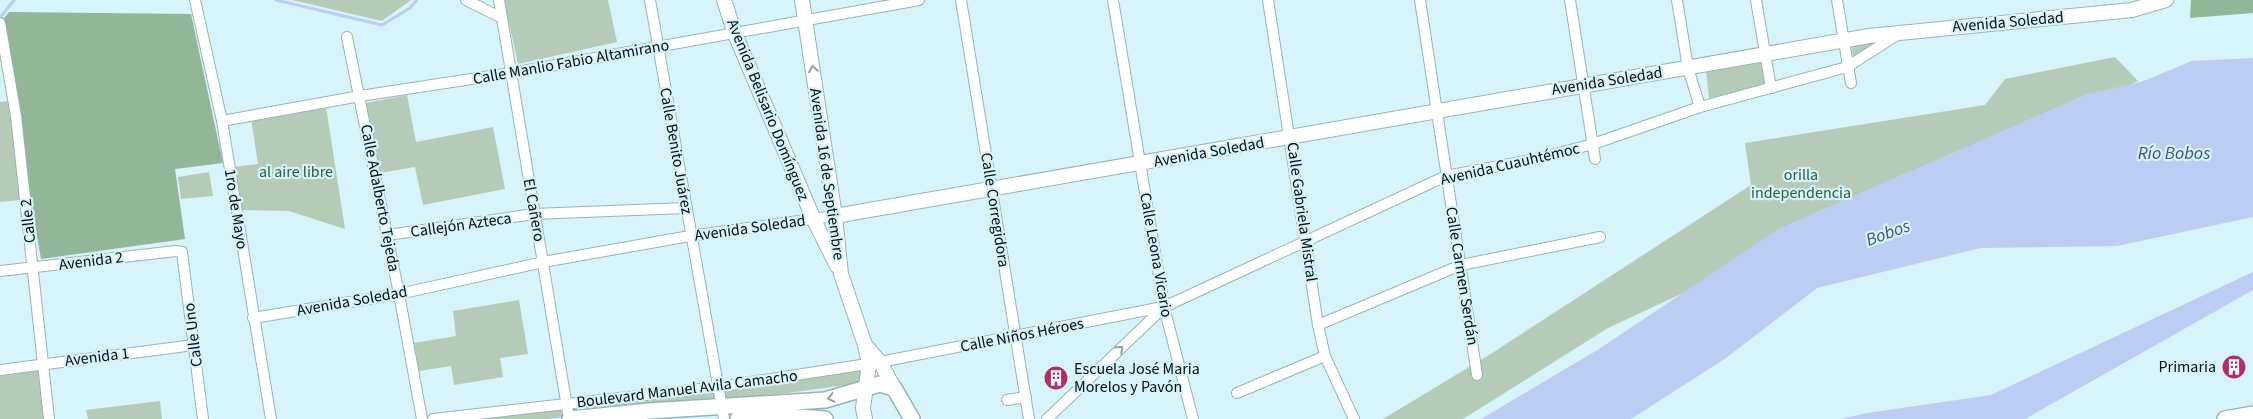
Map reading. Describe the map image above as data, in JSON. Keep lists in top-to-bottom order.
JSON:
{
  "streets": {
    "main road": ["Avenida Soledad", "Avenida Belisario Domínguez", "Avenida 16 de Septiembre"],
    "street": [
      "Calle Manlio Fabio Altamirano",
      "Calle Benito Juárez",
      "Avenida Cuauhtémoc",
      "Calle Adalberto Tejeda",
      "1ro de Mayo",
      "El Cañero",
      "Calle Corregidora",
      "Calle Gabriela Mistral",
      "Calle 2",
      "Callejón Azteca",
      "Calle Leona Vicario",
      "Avenida 2",
      "Calle Carmen Serdán",
      "Calle Uno",
      "Calle Niños Héroes",
      "Avenida 1",
      "Boulevard Manuel Avila Camacho"
    ]
  },
  "crossings": [
    ["Avenida Soledad", "Avenida Belisario Domínguez"],
    ["Avenida Soledad", "Calle Benito Juárez"],
    ["Avenida Soledad", "Avenida Cuauhtémoc"],
    ["Avenida Soledad", "Avenida 16 de Septiembre"],
    ["Avenida Soledad", "Calle Adalberto Tejeda"],
    ["Avenida Soledad", "1ro de Mayo"],
    ["Avenida Soledad", "El Cañero"],
    ["Avenida Soledad", "Calle Corregidora"],
    ["Avenida Soledad", "Calle Gabriela Mistral"],
    ["Avenida Soledad", "Calle Leona Vicario"],
    ["Avenida Soledad", "Calle Carmen Serdán"],
    ["Calle Manlio Fabio Altamirano", "Avenida Belisario Domínguez"],
    ["Calle Manlio Fabio Altamirano", "Calle Benito Juárez"],
    ["Calle Manlio Fabio Altamirano", "Avenida 16 de Septiembre"],
    ["Calle Manlio Fabio Altamirano", "Calle Adalberto Tejeda"],
    ["Calle Manlio Fabio Altamirano", "1ro de Mayo"],
    ["Calle Manlio Fabio Altamirano", "El Cañero"],
    ["Avenida Belisario Domínguez", "Avenida 16 de Septiembre"],
    ["Calle Benito Juárez", "Callejón Azteca"],
    ["Calle Benito Juárez", "Boulevard Manuel Avila Camacho"],
    ["Avenida Cuauhtémoc", "Calle Gabriela Mistral"],
    ["Avenida Cuauhtémoc", "Calle Leona Vicario"],
    ["Avenida Cuauhtémoc", "Calle Carmen Serdán"],
    ["Avenida Cuauhtémoc", "Calle Niños Héroes"],
    ["Avenida 16 de Septiembre", "Calle Niños Héroes"],
    ["Avenida 16 de Septiembre", "Boulevard Manuel Avila Camacho"],
    ["Calle Adalberto Tejeda", "Callejón Azteca"],
    ["El Cañero", "Callejón Azteca"],
    ["El Cañero", "Boulevard Manuel Avila Camacho"],
    ["Calle Corregidora", "Calle Niños Héroes"],
    ["Calle 2", "Avenida 2"],
    ["Calle 2", "Avenida 1"],
    ["Calle Leona Vicario", "Calle Niños Héroes"],
    ["Avenida 2", "Calle Uno"],
    ["Calle Uno", "Avenida 1"],
    ["Calle Niños Héroes", "Boulevard Manuel Avila Camacho"]
  ],
  "one_way": ["Avenida 16 de Septiembre"],
  "water": ["Río Bobos", "Bobos"],
  "parks": ["al aire libre", "orilla independencia"],
  "places": {
    "building": ["Primaria", "Escuela José Maria Morelos y Pavón"]
  }
}
